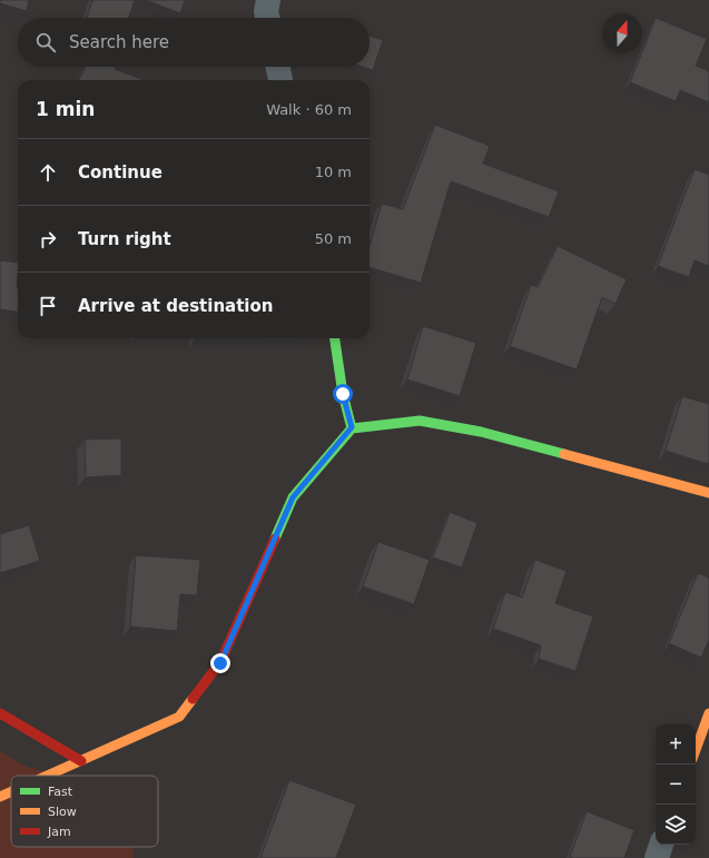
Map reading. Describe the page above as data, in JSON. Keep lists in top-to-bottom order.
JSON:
{
  "legend": ["Fast", "Slow", "Jam"],
  "north": "top",
  "page": {
    "search": "Search here",
    "heading": ["1 min", "Walk · 60 m"],
    "list": [
      ["Continue", "10 m"],
      ["Turn right", "50 m"],
      "Arrive at destination"
    ],
    "map_buttons": ["+", "−"]
  }
}
